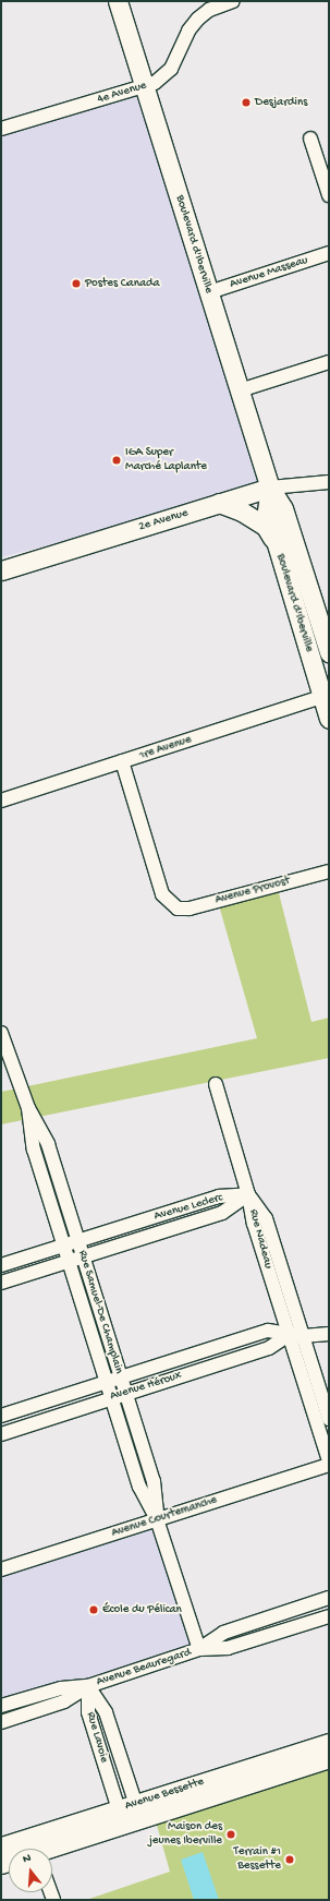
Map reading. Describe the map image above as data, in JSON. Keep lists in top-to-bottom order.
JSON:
{
  "streets": {
    "street": [
      "4e Avenue",
      "Boulevard d'Iberville",
      "Avenue Masseau",
      "2e Avenue",
      "1re Avenue",
      "Avenue Provost",
      "Avenue Leclerc",
      "Rue Nadeau",
      "Rue Samuel-De Champlain",
      "Avenue Héroux",
      "Avenue Courtemanche",
      "Avenue Beauregard",
      "Rue Lavoie",
      "Avenue Bessette"
    ]
  },
  "crossings": [
    ["4e Avenue", "Boulevard d'Iberville"],
    ["Boulevard d'Iberville", "Avenue Masseau"],
    ["Boulevard d'Iberville", "2e Avenue"],
    ["Boulevard d'Iberville", "1re Avenue"],
    ["1re Avenue", "Avenue Provost"],
    ["Avenue Leclerc", "Rue Nadeau"],
    ["Avenue Leclerc", "Rue Samuel-De Champlain"],
    ["Rue Nadeau", "Avenue Héroux"],
    ["Rue Samuel-De Champlain", "Avenue Héroux"],
    ["Rue Samuel-De Champlain", "Avenue Courtemanche"],
    ["Rue Samuel-De Champlain", "Avenue Beauregard"],
    ["Avenue Beauregard", "Rue Lavoie"],
    ["Rue Lavoie", "Avenue Bessette"]
  ],
  "places": [
    "Desjardins",
    "Postes Canada",
    "IGA Super Marché Laplante",
    "École du Pélican",
    "Maison des jeunes Iberville",
    "Terrain #1 Bessette"
  ],
  "north": "top"
}
